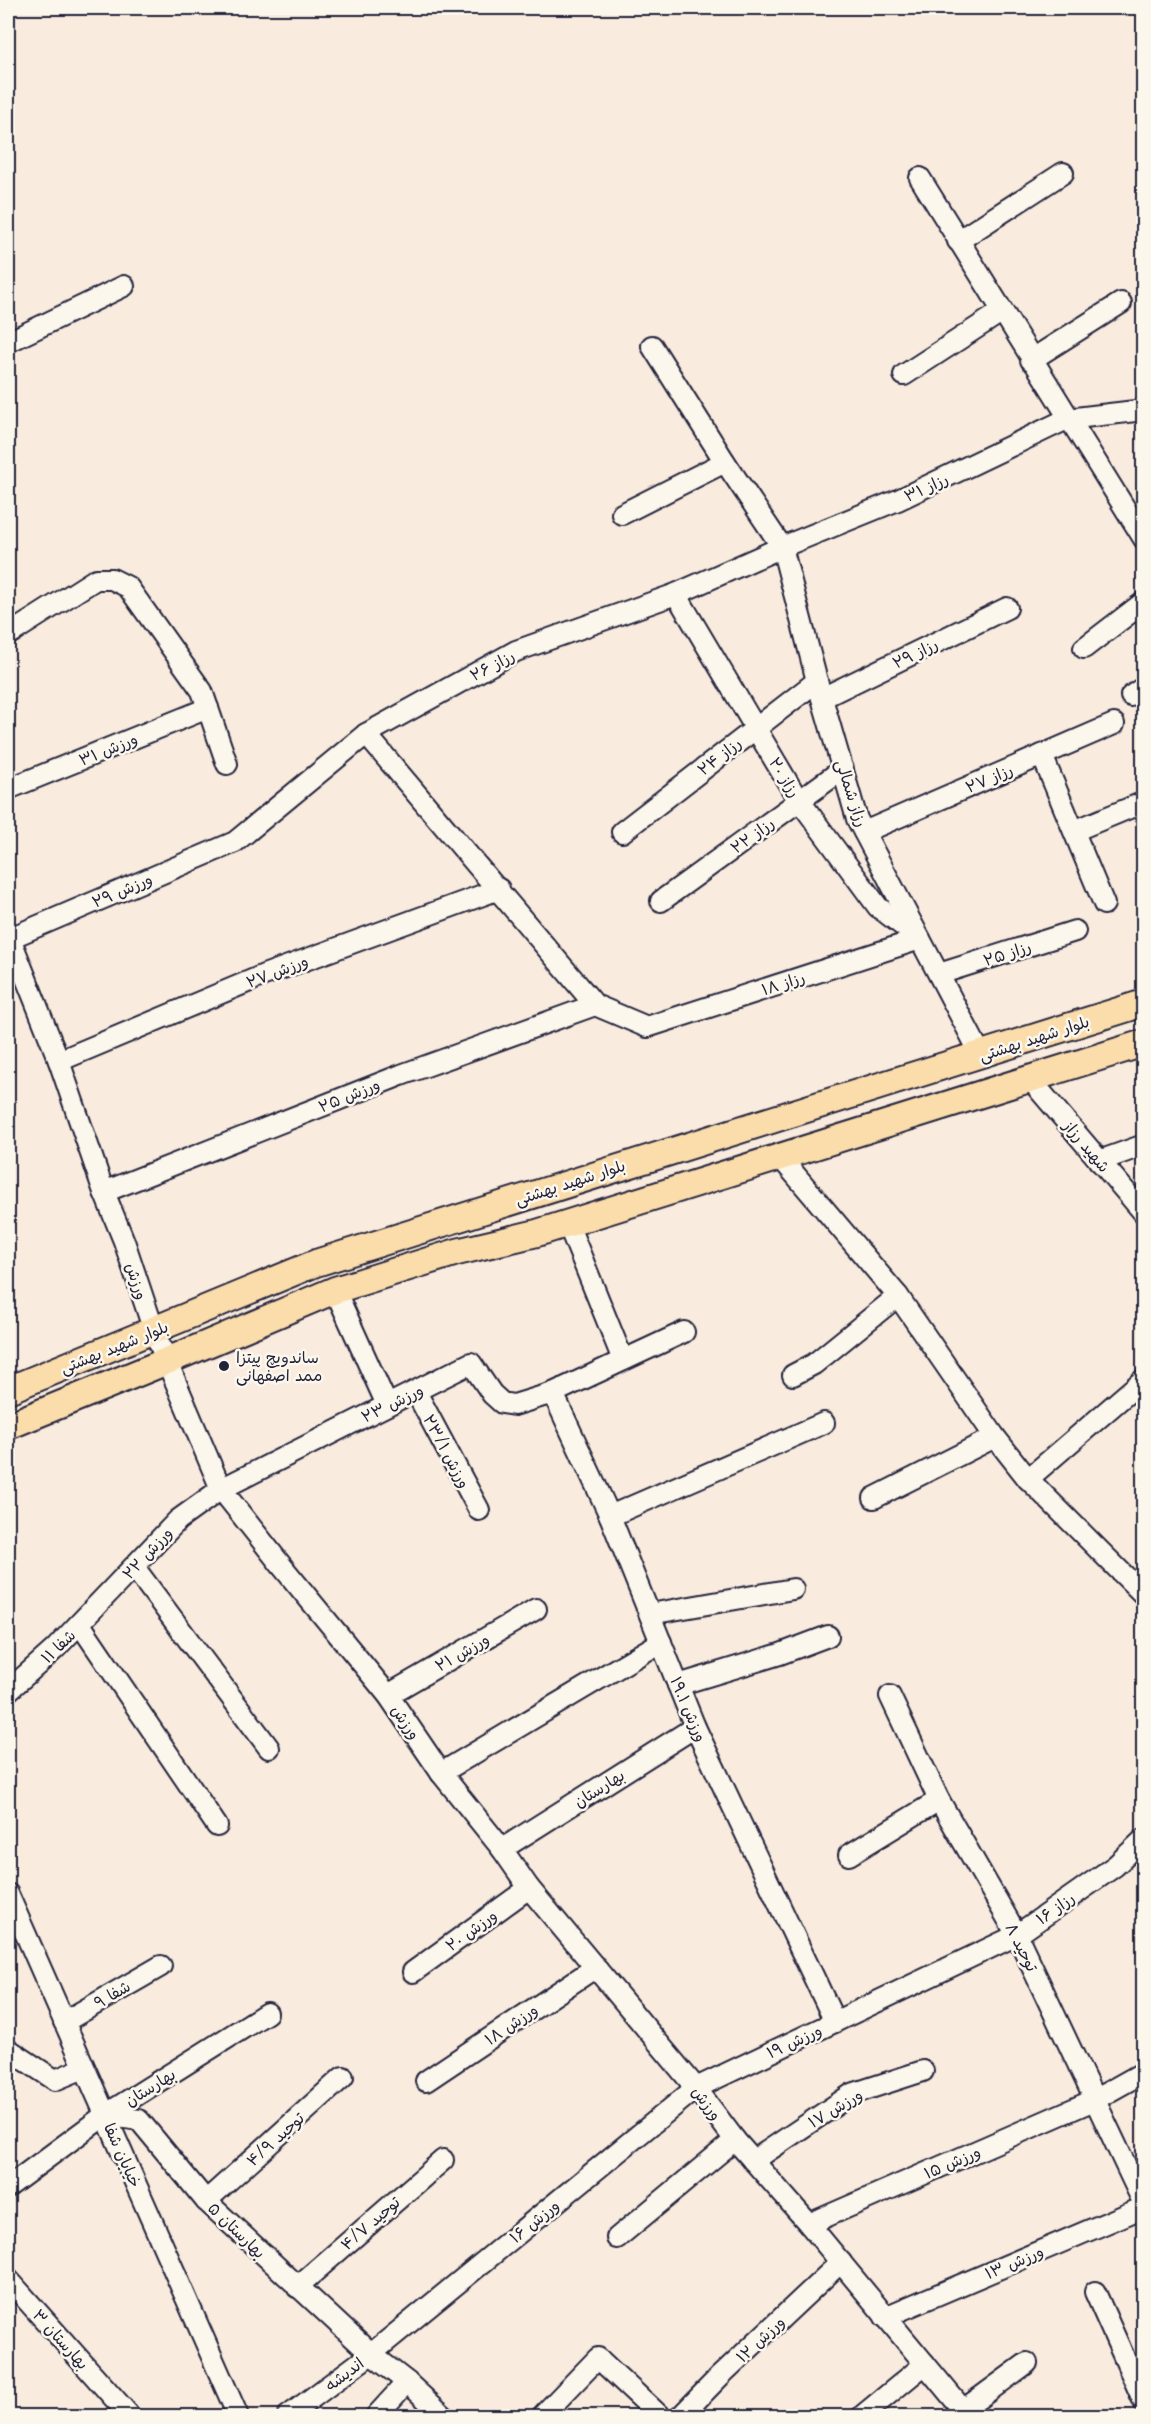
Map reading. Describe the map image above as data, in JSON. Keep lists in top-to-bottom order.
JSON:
{
  "streets": {
    "main road": ["بلوار شهید بهشتی"],
    "street": [
      "رزاز ۳۱",
      "رزاز ۲۹",
      "رزاز ۲۶",
      "ورزش ۳۱",
      "رزاز ۲۴",
      "رزاز ۲۰",
      "رزاز ۲۷",
      "رزاز شمالی",
      "رزاز ۲۲",
      "ورزش ۲۹",
      "رزاز ۲۵",
      "ورزش ۲۷",
      "رزاز ۱۸",
      "ورزش ۲۵",
      "شهید رزاز",
      "ورزش",
      "ورزش ۲۳",
      "ورزش ۲۳/۱",
      "ورزش ۲۲",
      "شفا ۱۱",
      "ورزش ۲۱",
      "ورزش ۱۹.۱",
      "بهارستان",
      "رزاز ۱۶",
      "ورزش ۲۰",
      "توحید ۸",
      "شفا ۹",
      "ورزش ۱۸",
      "ورزش ۱۹",
      "ورزش ۱۷",
      "توحید ۴/۹",
      "خیابان شفا",
      "ورزش ۱۵",
      "ورزش ۱۶",
      "توحید ۴/۷",
      "بهارستان ۵",
      "ورزش ۱۳",
      "بهارستان ۳",
      "ورزش ۱۲",
      "اندیشه"
    ]
  },
  "crossings": [
    ["رزاز ۳۱", "رزاز ۲۶"],
    ["رزاز ۳۱", "رزاز شمالی"],
    ["رزاز ۲۹", "رزاز ۲۴"],
    ["رزاز ۲۹", "رزاز شمالی"],
    ["رزاز ۲۶", "رزاز ۲۰"],
    ["رزاز ۲۶", "رزاز شمالی"],
    ["رزاز ۲۶", "ورزش ۲۹"],
    ["رزاز ۲۴", "رزاز ۲۰"],
    ["رزاز ۲۴", "رزاز شمالی"],
    ["رزاز ۲۰", "رزاز شمالی"],
    ["رزاز ۲۰", "رزاز ۲۲"],
    ["رزاز ۲۰", "رزاز ۱۸"],
    ["رزاز ۲۷", "رزاز شمالی"],
    ["رزاز شمالی", "رزاز ۲۲"],
    ["رزاز شمالی", "رزاز ۲۵"],
    ["رزاز شمالی", "رزاز ۱۸"],
    ["رزاز شمالی", "بلوار شهید بهشتی"],
    ["ورزش ۲۹", "ورزش"],
    ["ورزش ۲۷", "ورزش"],
    ["رزاز ۱۸", "ورزش ۲۵"],
    ["بلوار شهید بهشتی", "شهید رزاز"],
    ["بلوار شهید بهشتی", "ورزش"],
    ["ورزش ۲۵", "ورزش"],
    ["ورزش", "ورزش ۲۳"],
    ["ورزش", "ورزش ۲۲"],
    ["ورزش", "ورزش ۲۱"],
    ["ورزش", "بهارستان"],
    ["ورزش", "ورزش ۲۰"],
    ["ورزش", "ورزش ۱۸"],
    ["ورزش", "ورزش ۱۹"],
    ["ورزش", "ورزش ۱۷"],
    ["ورزش", "ورزش ۱۵"],
    ["ورزش", "ورزش ۱۶"],
    ["ورزش", "ورزش ۱۳"],
    ["ورزش", "ورزش ۱۲"],
    ["ورزش ۲۳", "ورزش ۲۳/۱"],
    ["ورزش ۲۳", "ورزش ۲۲"],
    ["ورزش ۲۳", "ورزش ۱۹.۱"],
    ["ورزش ۲۲", "شفا ۱۱"],
    ["ورزش ۱۹.۱", "بهارستان"],
    ["ورزش ۱۹.۱", "ورزش ۱۹"],
    ["بهارستان", "خیابان شفا"],
    ["بهارستان", "بهارستان ۵"],
    ["رزاز ۱۶", "توحید ۸"],
    ["رزاز ۱۶", "ورزش ۱۹"],
    ["توحید ۸", "ورزش ۱۵"],
    ["توحید ۸", "ورزش ۱۳"],
    ["شفا ۹", "خیابان شفا"],
    ["ورزش ۱۹", "ورزش ۱۶"],
    ["توحید ۴/۹", "بهارستان ۵"],
    ["خیابان شفا", "بهارستان ۵"],
    ["ورزش ۱۶", "بهارستان ۵"],
    ["ورزش ۱۶", "اندیشه"],
    ["توحید ۴/۷", "بهارستان ۵"],
    ["بهارستان ۵", "اندیشه"]
  ],
  "places": ["ساندویچ پیتزا ممد اصفهانی"]
}
